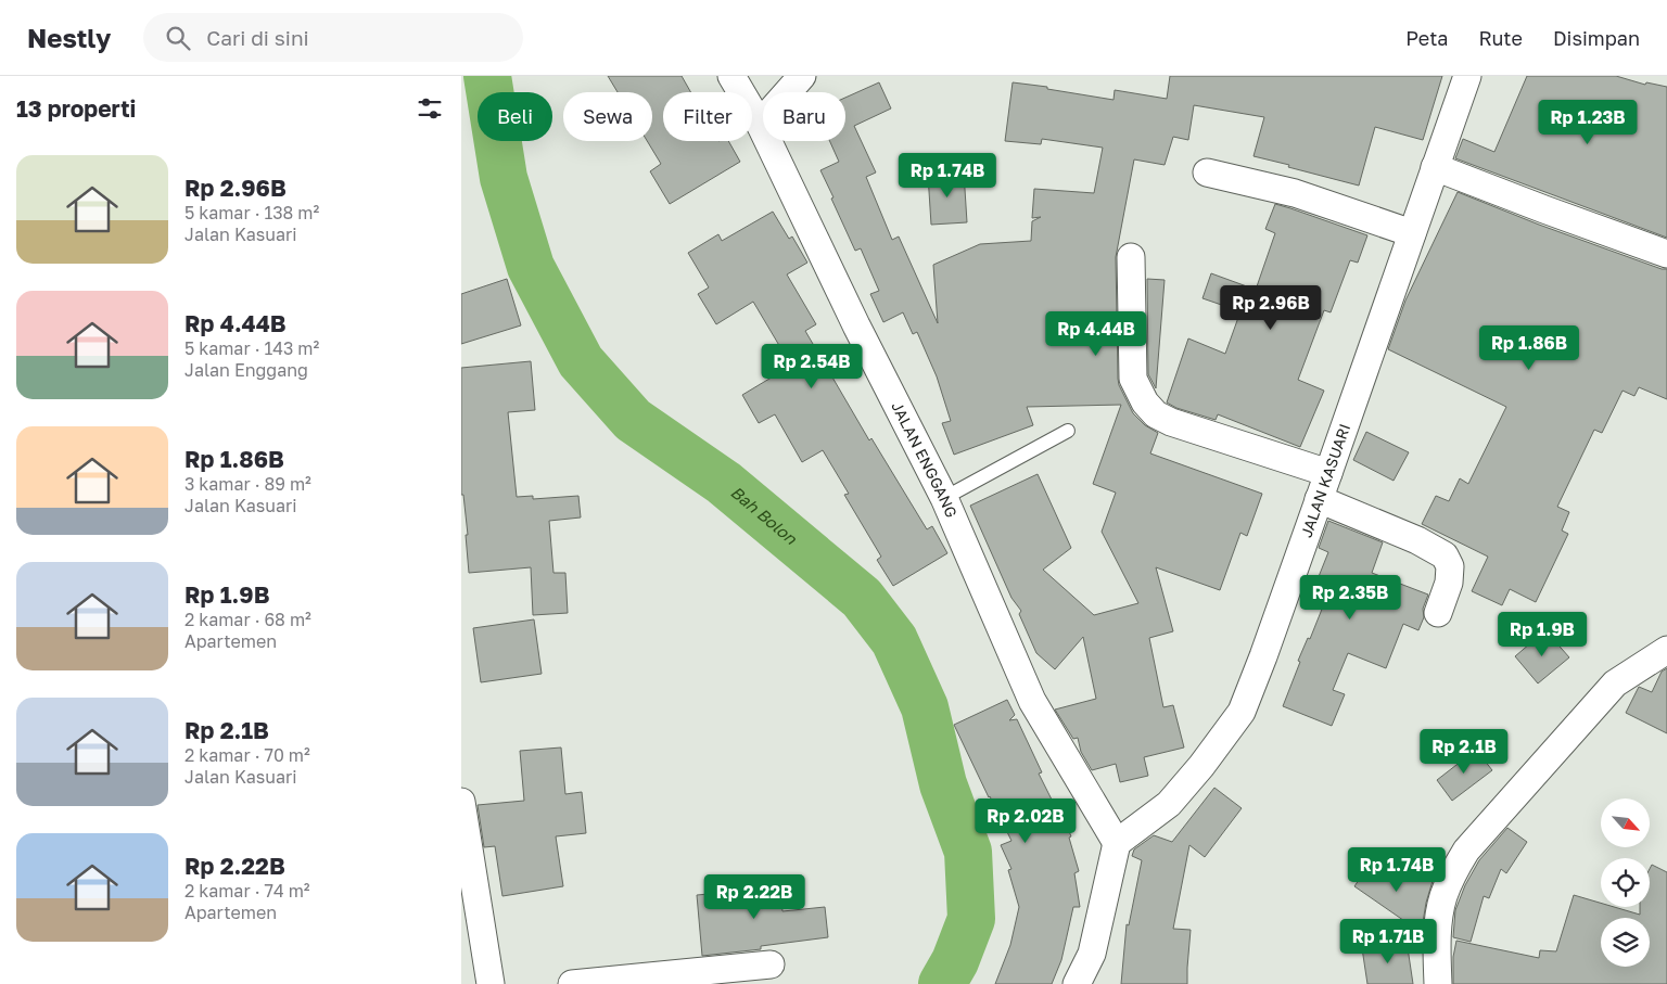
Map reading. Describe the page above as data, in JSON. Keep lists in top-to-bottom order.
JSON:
{
  "streets": {
    "street": ["JALAN ENGGANG", "JALAN KASUARI"]
  },
  "crossings": [
    ["JALAN ENGGANG", "JALAN KASUARI"]
  ],
  "water": ["Bah Bolon"],
  "north": "bottom right",
  "page": {
    "header": "Nestly",
    "search": "Cari di sini",
    "nav": ["Peta", "Rute", "Disimpan"],
    "heading": "13 properti",
    "chip": [
      "Beli",
      "Sewa",
      "Filter",
      "Baru"
    ],
    "price": [
      "Rp 1.23B",
      "Rp 1.74B",
      "Rp 2.96B",
      "Rp 4.44B",
      "Rp 1.86B",
      "Rp 2.54B",
      "Rp 2.35B",
      "Rp 1.9B",
      "Rp 2.1B",
      "Rp 2.02B",
      "Rp 1.74B",
      "Rp 2.22B",
      "Rp 1.71B"
    ],
    "list": [
      {
        "name": "Rp 2.96B",
        "note": "5 kamar · 138 m² · Jalan Kasuari"
      },
      {
        "name": "Rp 4.44B",
        "note": "5 kamar · 143 m² · Jalan Enggang"
      },
      {
        "name": "Rp 1.86B",
        "note": "3 kamar · 89 m² · Jalan Kasuari"
      },
      {
        "name": "Rp 1.9B",
        "note": "2 kamar · 68 m² · Apartemen"
      },
      {
        "name": "Rp 2.1B",
        "note": "2 kamar · 70 m² · Jalan Kasuari"
      },
      {
        "name": "Rp 2.22B",
        "note": "2 kamar · 74 m² · Apartemen"
      }
    ]
  }
}
